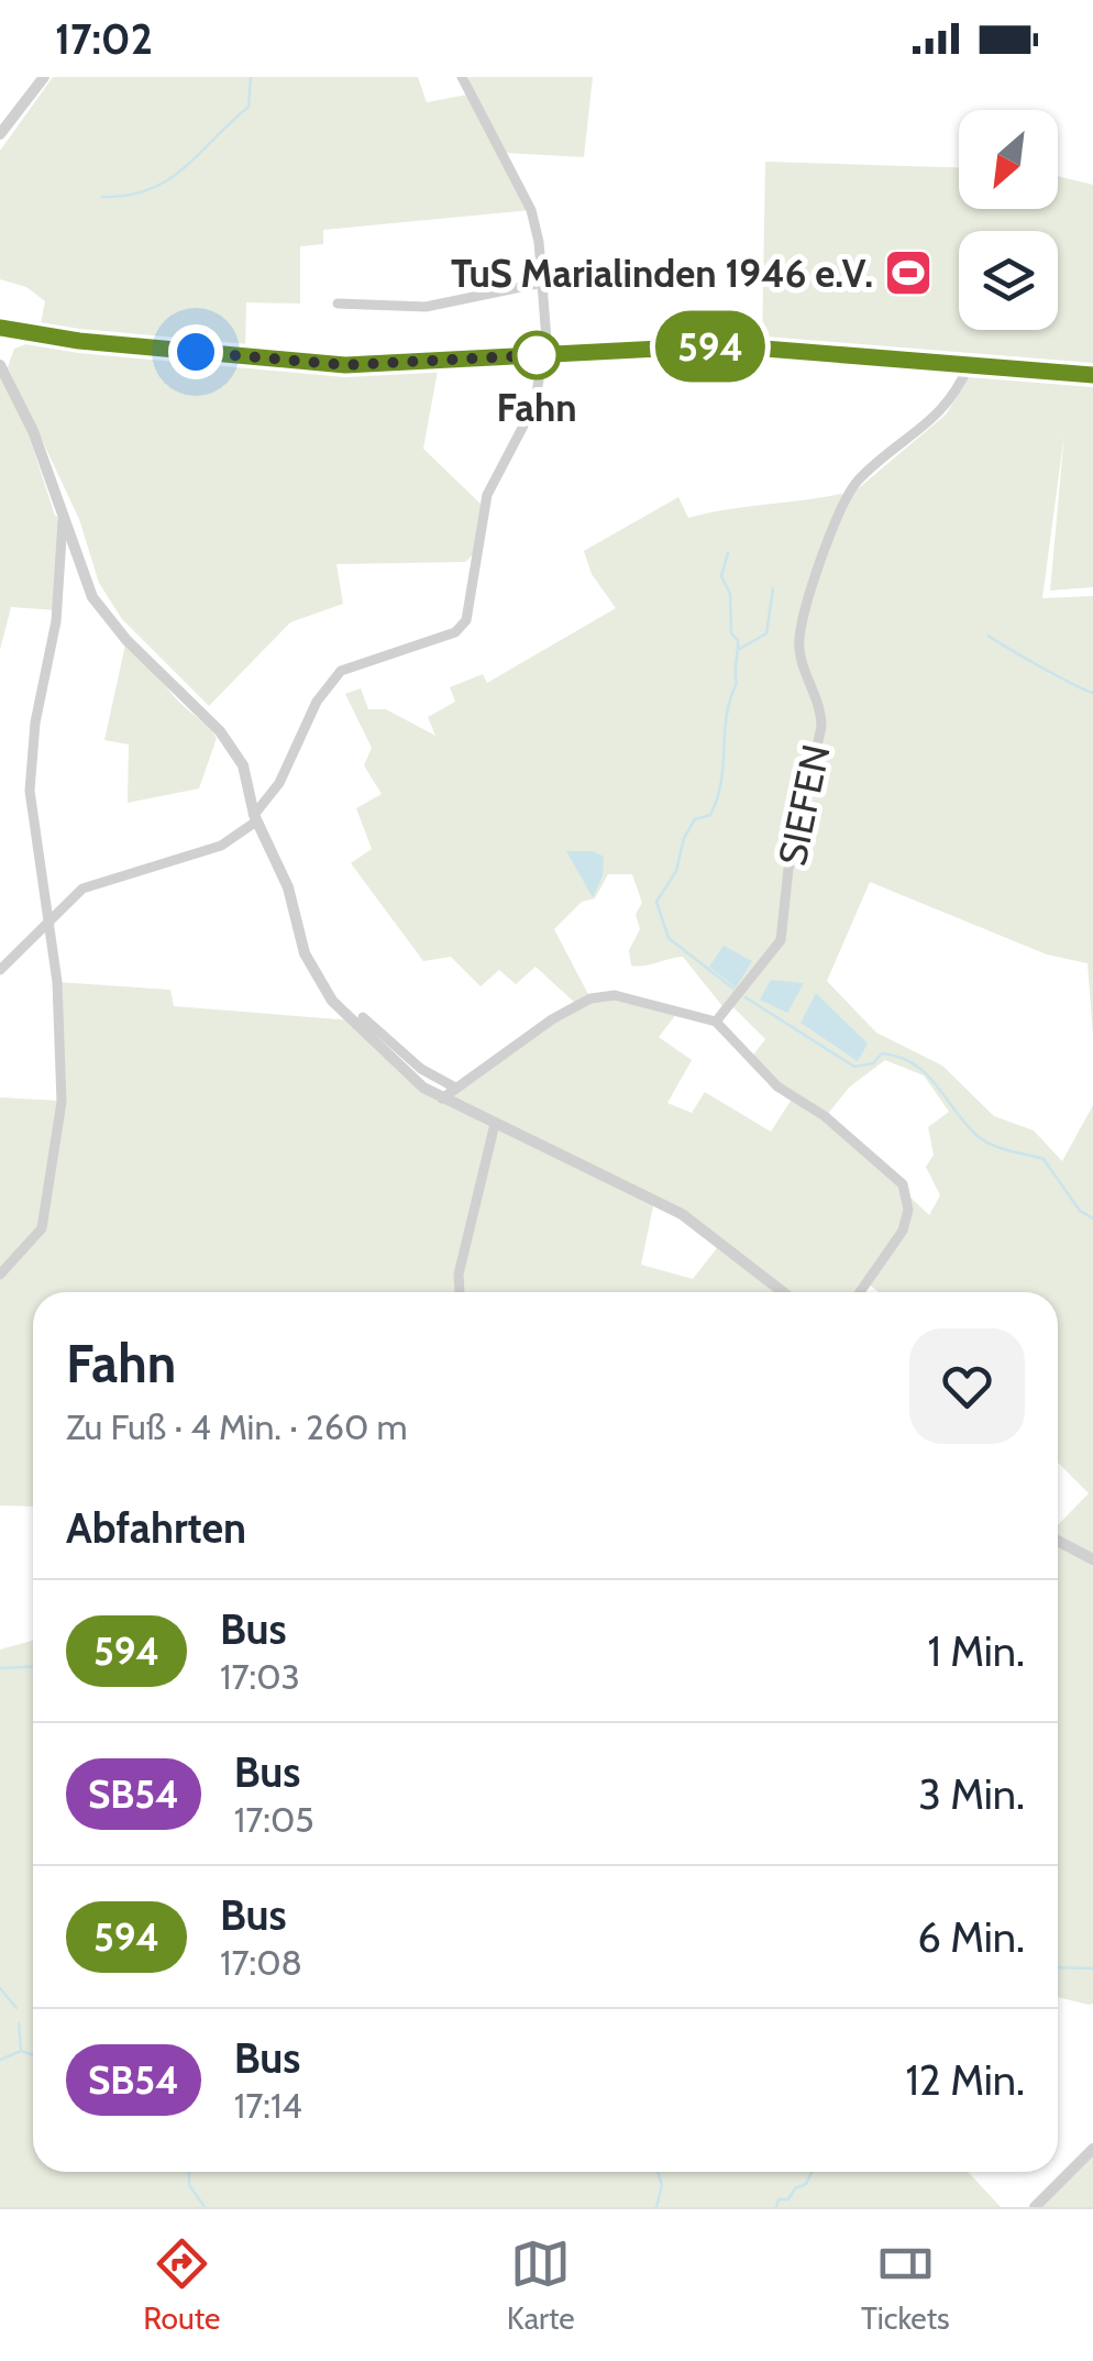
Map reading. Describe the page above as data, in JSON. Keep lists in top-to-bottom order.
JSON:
{
  "streets": {
    "street": ["SIEFEN"]
  },
  "places": {
    "sports": ["TuS Marialinden 1946 e.V."],
    "other": ["Fahn"]
  },
  "lines": ["bus line 594"],
  "north": "bottom left",
  "page": {
    "status": "17:02",
    "on_map": "594",
    "heading": [
      ["Fahn", "Zu Fuß · 4 Min. · 260 m"],
      "Abfahrten"
    ],
    "list": [
      {
        "mark": "594",
        "name": "Bus",
        "note": "17:03",
        "value": "1 Min."
      },
      {
        "mark": "SB54",
        "name": "Bus",
        "note": "17:05",
        "value": "3 Min."
      },
      {
        "mark": "594",
        "name": "Bus",
        "note": "17:08",
        "value": "6 Min."
      },
      {
        "mark": "SB54",
        "name": "Bus",
        "note": "17:14",
        "value": "12 Min."
      }
    ],
    "tabs": ["Route", "Karte", "Tickets"]
  }
}
